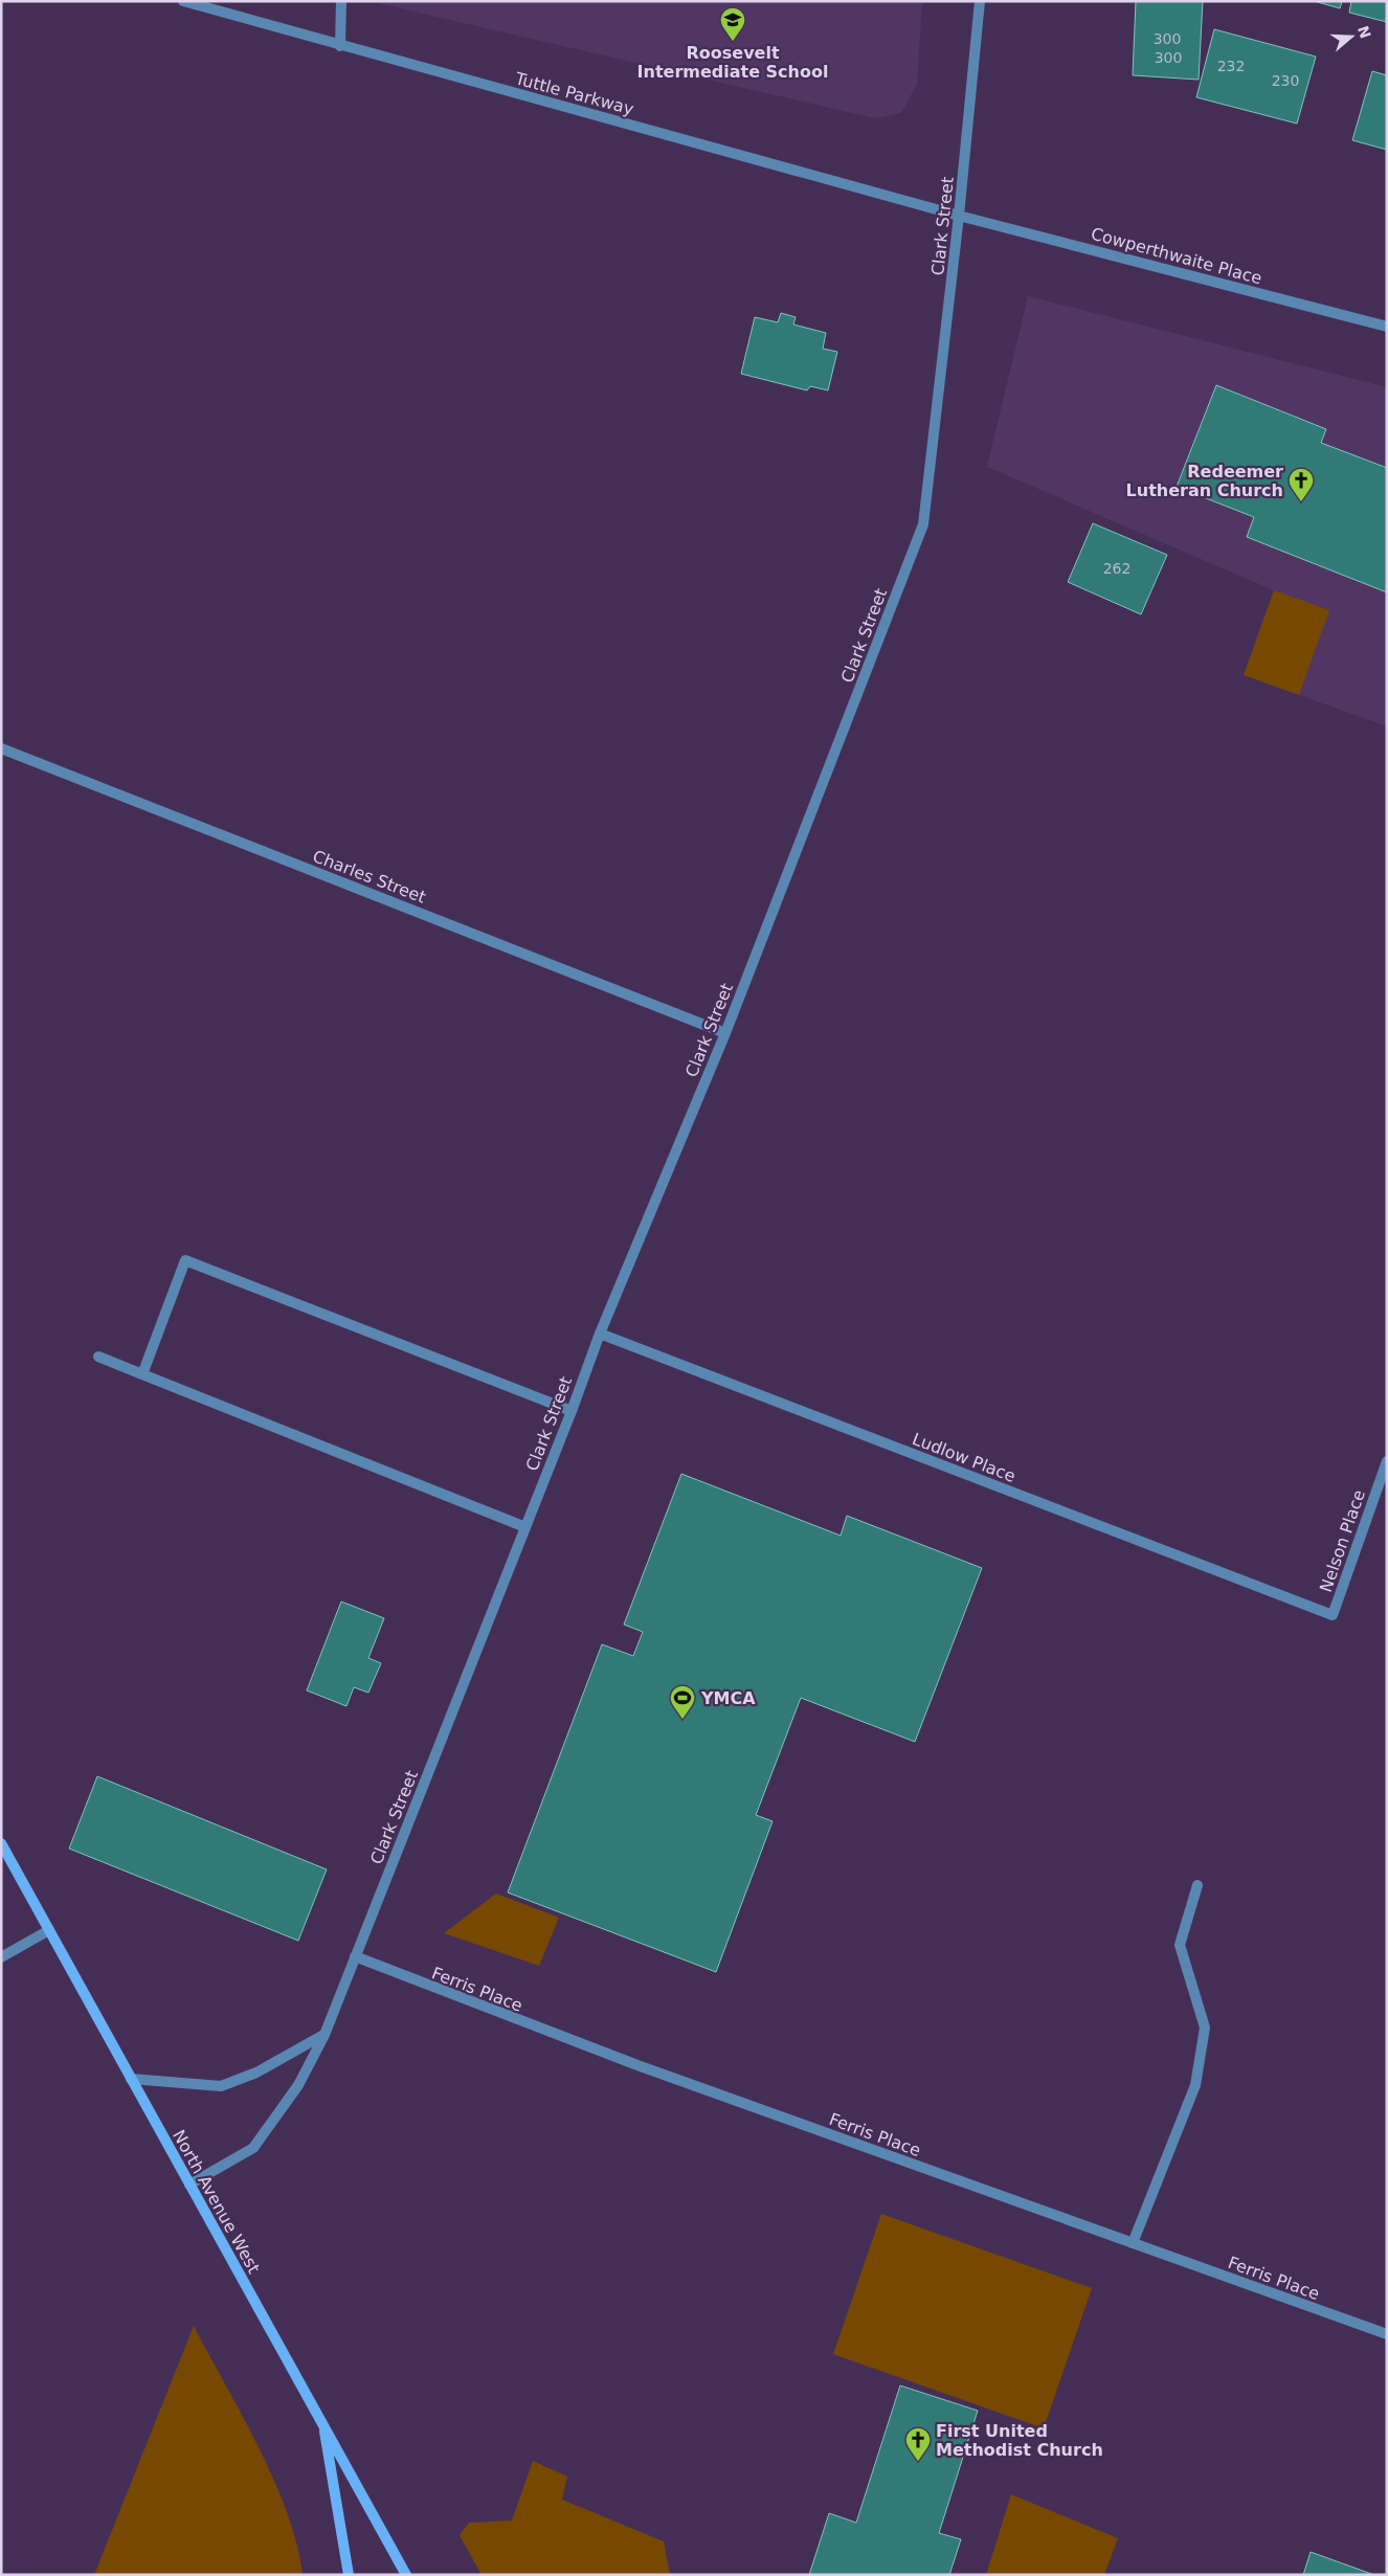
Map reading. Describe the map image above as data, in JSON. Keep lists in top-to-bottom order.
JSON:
{
  "streets": {
    "main road": ["North Avenue West"],
    "street": [
      "Tuttle Parkway",
      "Clark Street",
      "Cowperthwaite Place",
      "Charles Street",
      "Ludlow Place",
      "Nelson Place",
      "Ferris Place"
    ]
  },
  "crossings": [
    ["Tuttle Parkway", "Clark Street"],
    ["Tuttle Parkway", "Cowperthwaite Place"],
    ["Clark Street", "Cowperthwaite Place"],
    ["Clark Street", "Charles Street"],
    ["Clark Street", "Ludlow Place"],
    ["Clark Street", "Ferris Place"],
    ["Clark Street", "North Avenue West"],
    ["Ludlow Place", "Nelson Place"]
  ],
  "places": {
    "school or university": ["Roosevelt Intermediate School"],
    "church": ["Redeemer Lutheran Church", "First United Methodist Church"],
    "sports": ["YMCA"]
  },
  "house_numbers": [
    "300",
    "300",
    "232",
    "230",
    "262"
  ],
  "north": "right"
}
